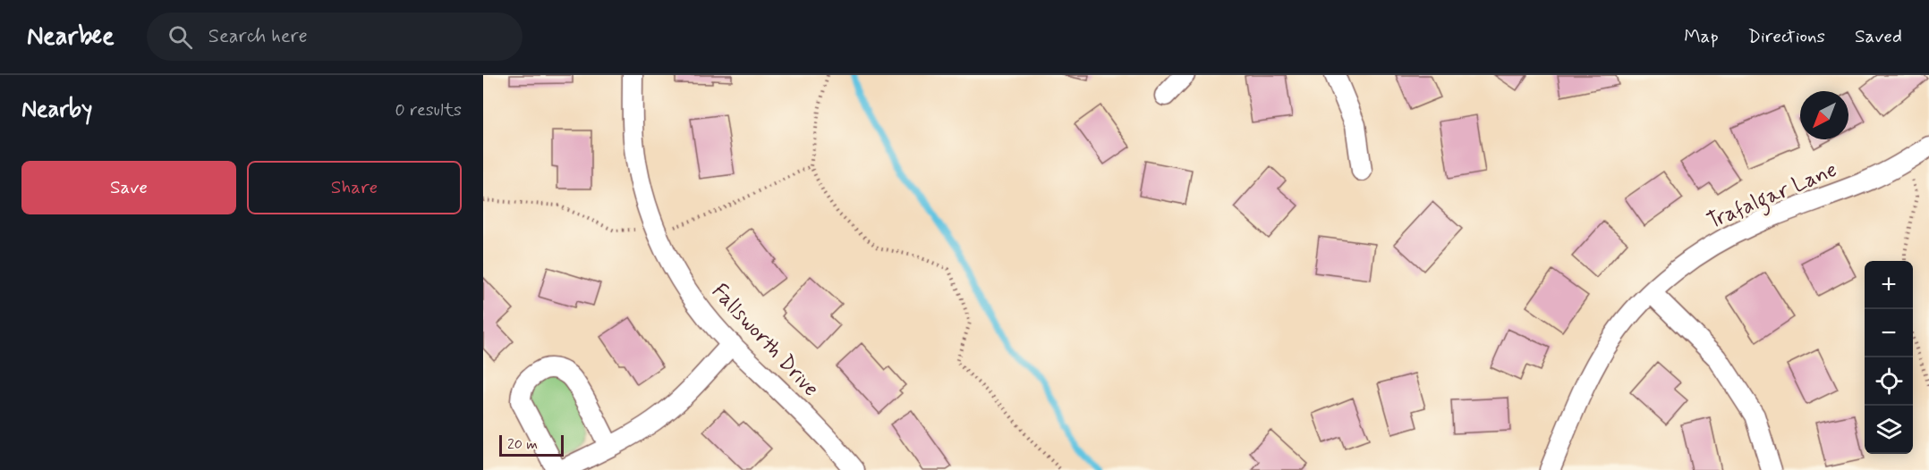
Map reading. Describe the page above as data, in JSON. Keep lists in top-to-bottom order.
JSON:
{
  "streets": {
    "street": ["Trafalgar Lane", "Fallsworth Drive"]
  },
  "scale_bar": "20 m",
  "north": "bottom left",
  "page": {
    "header": "Nearbee",
    "search": "Search here",
    "nav": ["Map", "Directions", "Saved"],
    "heading": ["Nearby", "0 results"],
    "buttons": ["Save", "Share"],
    "map_buttons": ["+", "−"],
    "scale": "20 m"
  }
}
